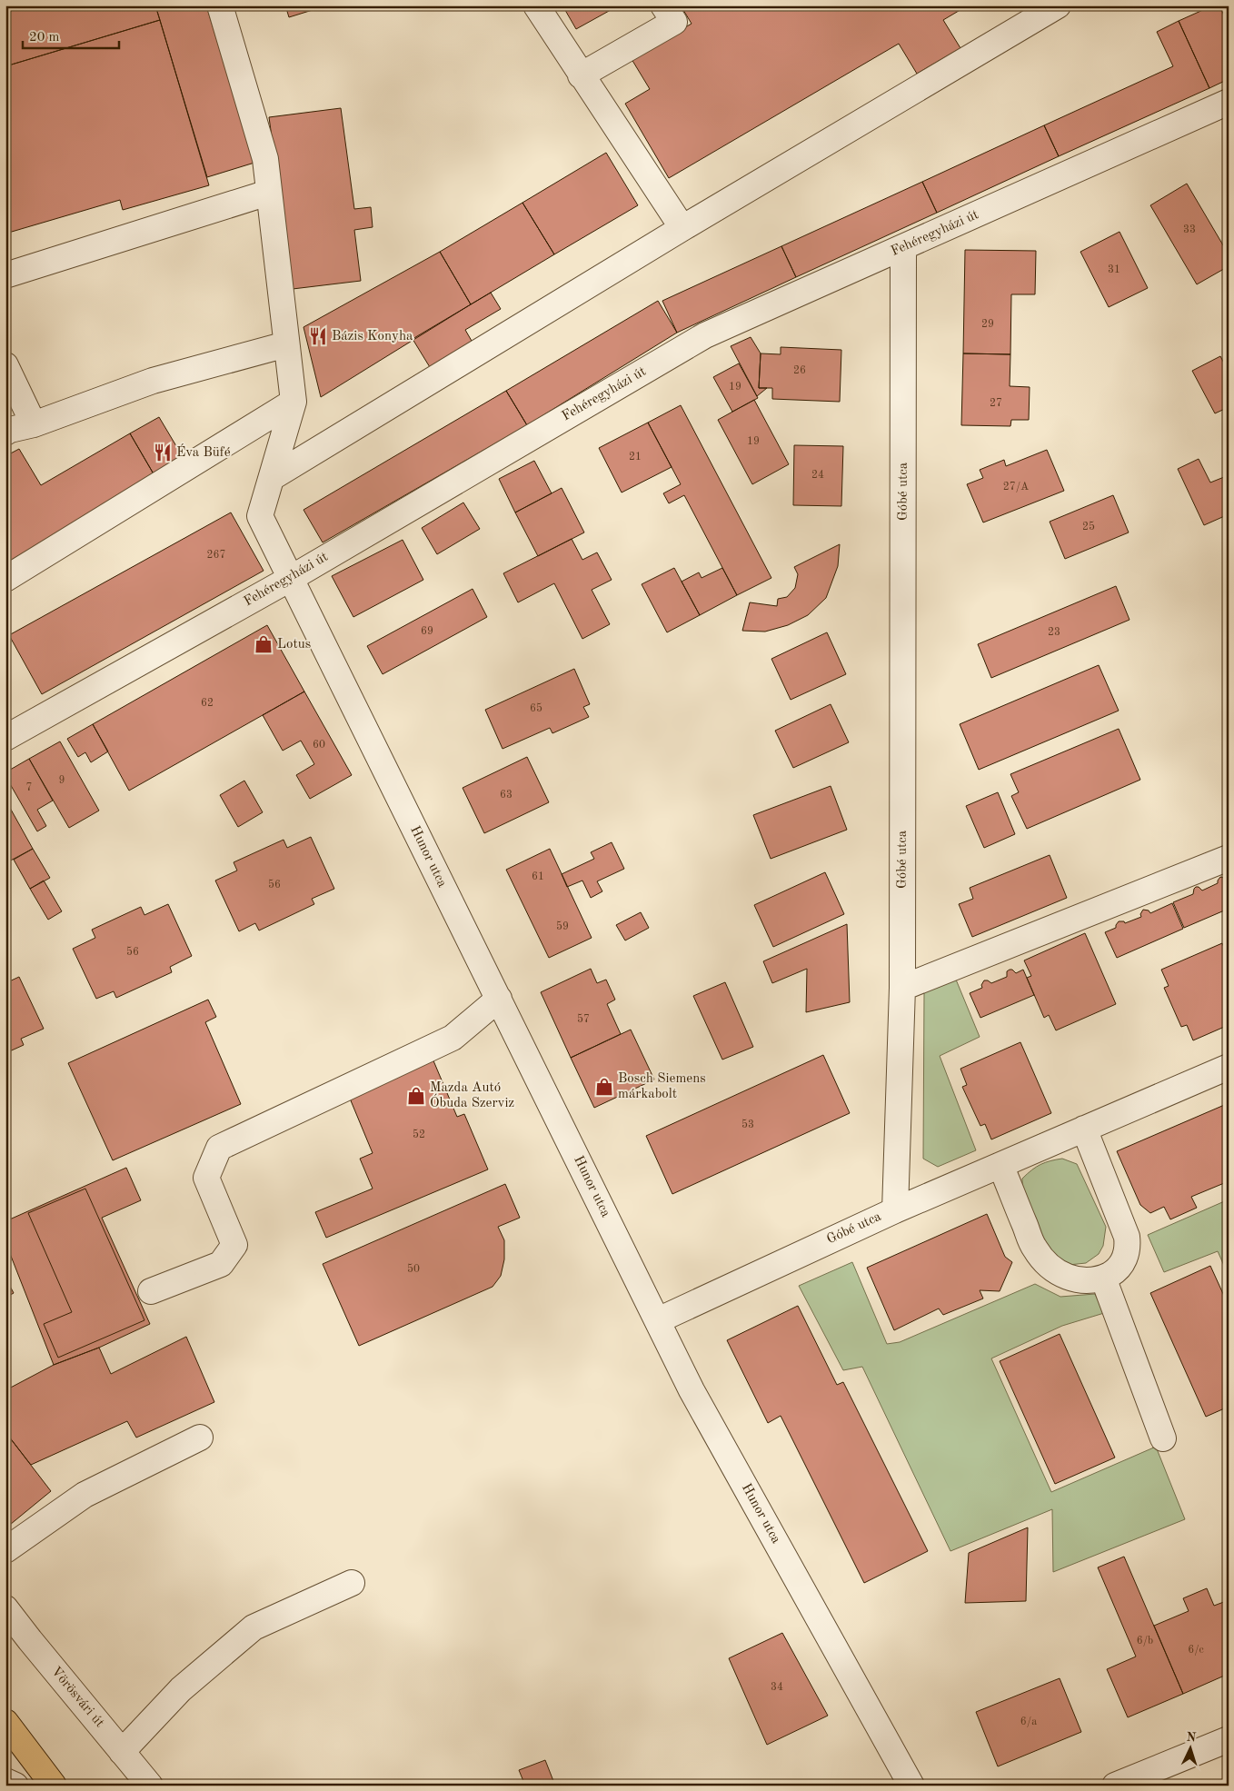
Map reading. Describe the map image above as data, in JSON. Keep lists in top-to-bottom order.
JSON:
{
  "streets": {
    "street": [
      "Fehéregyházi út",
      "Góbé utca",
      "Hunor utca",
      "Vörösvári út"
    ]
  },
  "crossings": [
    ["Fehéregyházi út", "Góbé utca"],
    ["Fehéregyházi út", "Hunor utca"],
    ["Góbé utca", "Hunor utca"]
  ],
  "places": {
    "restaurant": ["Bázis Konyha", "Éva Büfé"],
    "shop": ["Lotus", "Bosch Siemens márkabolt", "Mazda Autó Óbuda Szerviz"]
  },
  "house_numbers": [
    "33",
    "31",
    "29",
    "26",
    "19",
    "27",
    "19",
    "21",
    "24",
    "27/A",
    "25",
    "267",
    "69",
    "23",
    "62",
    "65",
    "60",
    "9",
    "7",
    "63",
    "61",
    "56",
    "59",
    "56",
    "57",
    "53",
    "52",
    "50",
    "6/b",
    "6/c",
    "34",
    "6/a"
  ],
  "scale_bar": "20 m",
  "north": "top"
}
